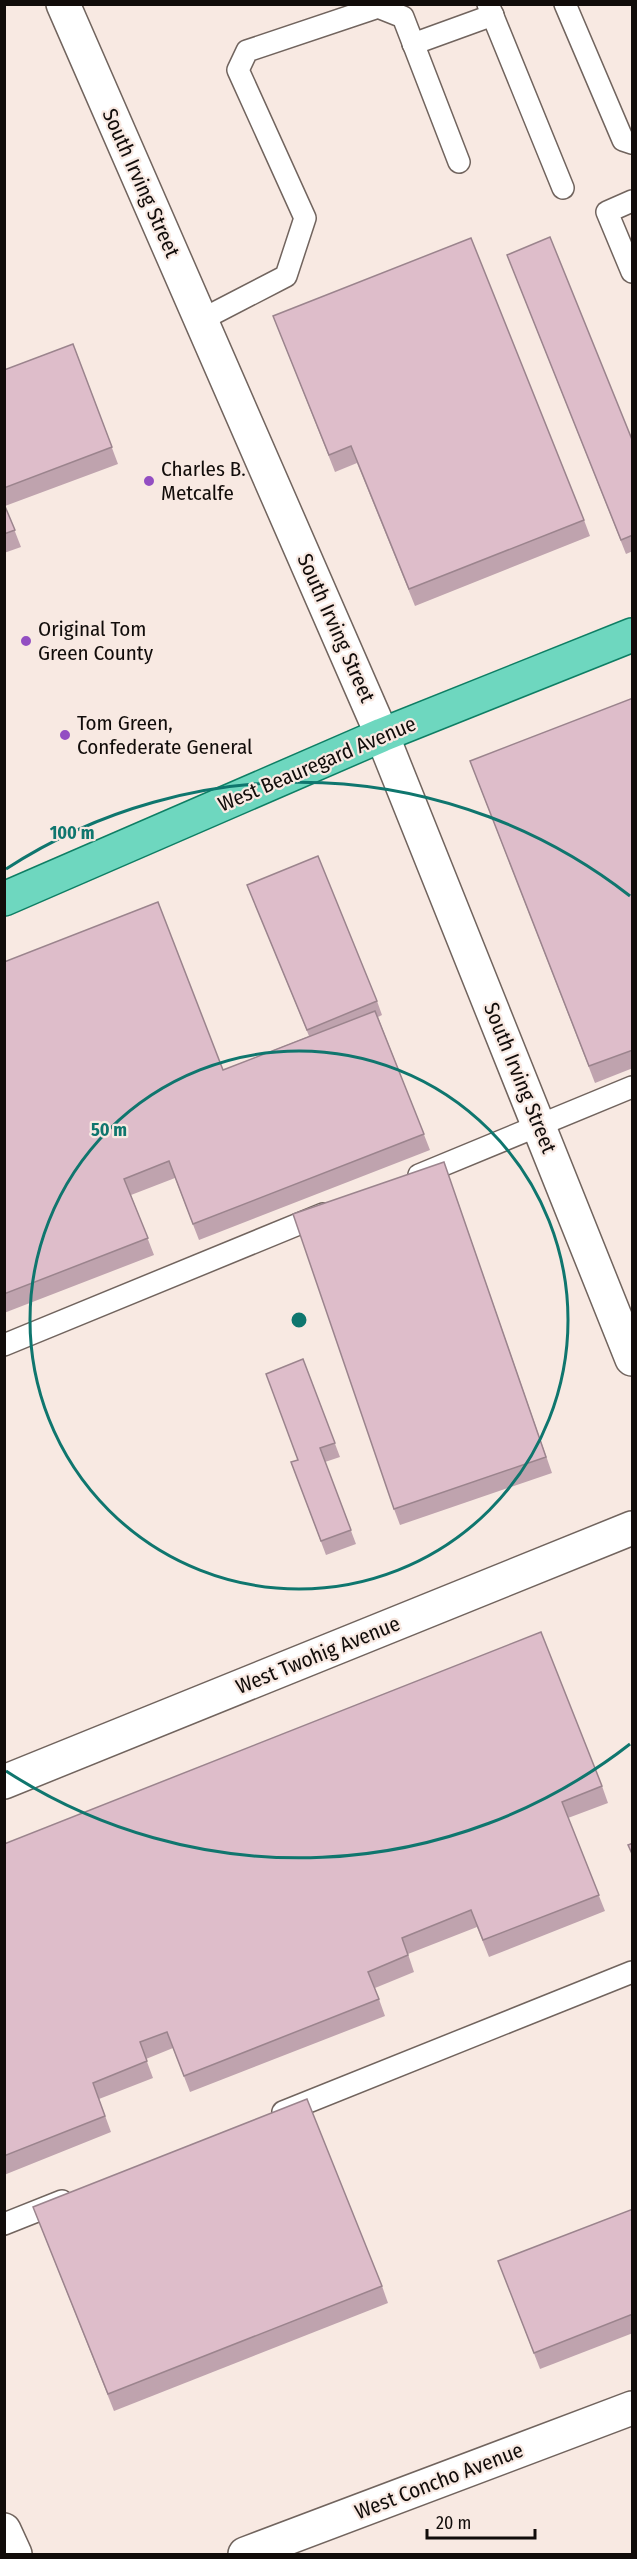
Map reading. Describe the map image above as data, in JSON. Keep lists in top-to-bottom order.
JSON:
{
  "streets": {
    "main road": ["West Beauregard Avenue"],
    "street": ["South Irving Street", "West Twohig Avenue", "West Concho Avenue"]
  },
  "crossings": [
    ["South Irving Street", "West Beauregard Avenue"]
  ],
  "places": ["Charles B. Metcalfe", "Original Tom Green County", "Tom Green, Confederate General"],
  "scale_bar": "20 m",
  "rings": ["100 m", "50 m"]
}
